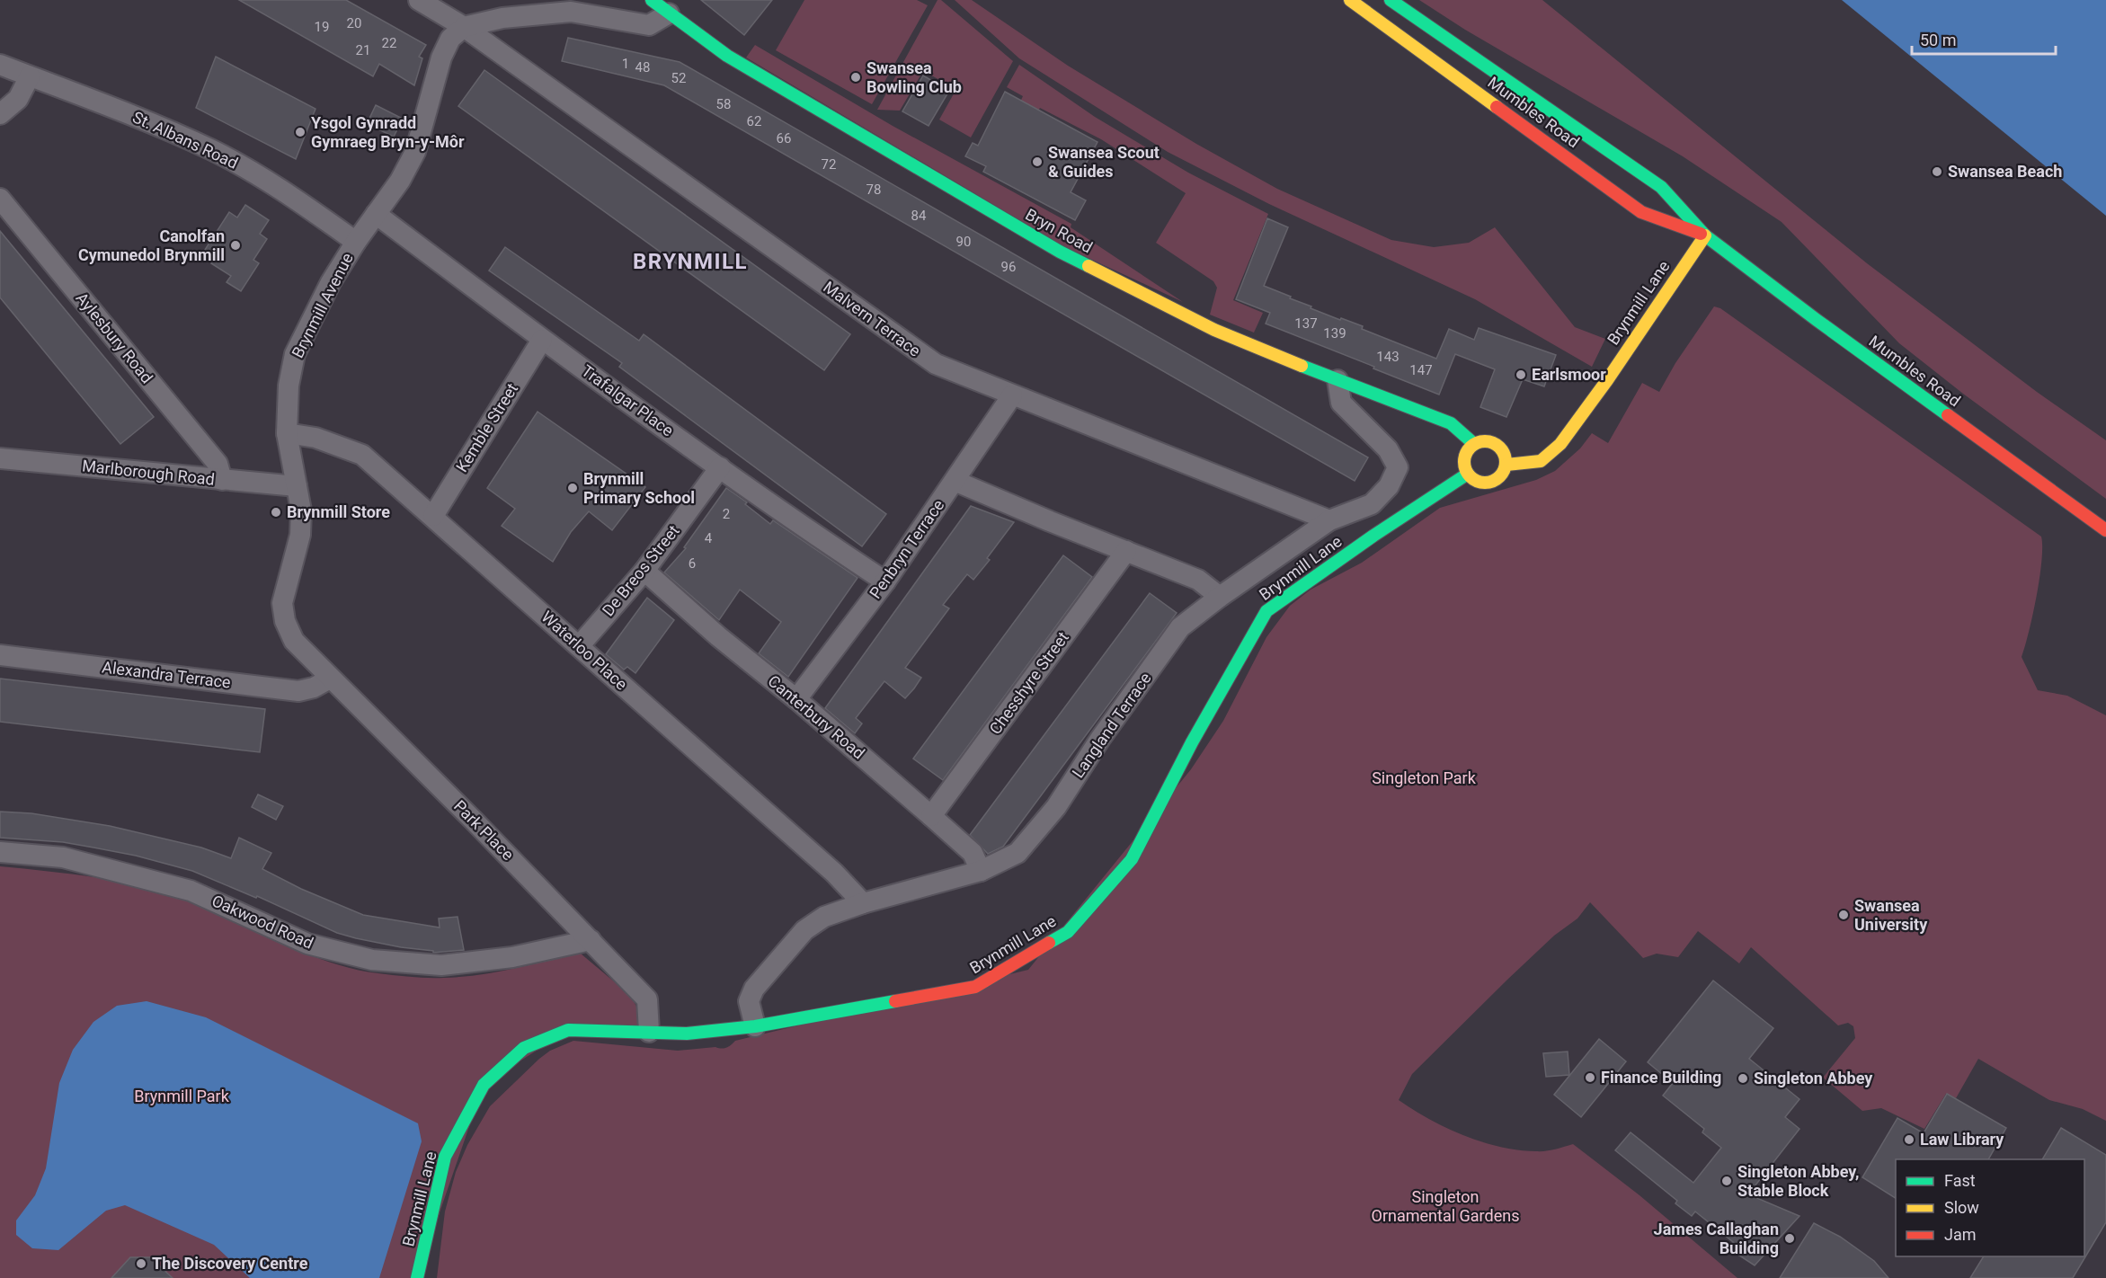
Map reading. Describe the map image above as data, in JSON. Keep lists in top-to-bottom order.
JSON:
{
  "streets": {
    "street": [
      "Mumbles Road",
      "St. Albans Road",
      "Bryn Road",
      "Brynmill Lane",
      "Brynmill Avenue",
      "Malvern Terrace",
      "Aylesbury Road",
      "Trafalgar Place",
      "Kemble Street",
      "Marlborough Road",
      "Penbryn Terrace",
      "De Breos Street",
      "Waterloo Place",
      "Alexandra Terrace",
      "Chesshyre Street",
      "Canterbury Road",
      "Langland Terrace",
      "Park Place",
      "Oakwood Road"
    ]
  },
  "crossings": [
    ["Mumbles Road", "Brynmill Lane"],
    ["St. Albans Road", "Brynmill Avenue"],
    ["Bryn Road", "Brynmill Lane"],
    ["Bryn Road", "Langland Terrace"],
    ["Brynmill Lane", "Langland Terrace"],
    ["Brynmill Lane", "Park Place"],
    ["Brynmill Avenue", "Malvern Terrace"],
    ["Brynmill Avenue", "Trafalgar Place"],
    ["Brynmill Avenue", "Marlborough Road"],
    ["Brynmill Avenue", "Waterloo Place"],
    ["Brynmill Avenue", "Park Place"],
    ["Malvern Terrace", "Penbryn Terrace"],
    ["Malvern Terrace", "Langland Terrace"],
    ["Aylesbury Road", "Marlborough Road"],
    ["Trafalgar Place", "Kemble Street"],
    ["Trafalgar Place", "Penbryn Terrace"],
    ["Trafalgar Place", "De Breos Street"],
    ["Kemble Street", "Waterloo Place"],
    ["Penbryn Terrace", "Canterbury Road"],
    ["De Breos Street", "Waterloo Place"],
    ["De Breos Street", "Canterbury Road"],
    ["Waterloo Place", "Langland Terrace"],
    ["Alexandra Terrace", "Park Place"],
    ["Chesshyre Street", "Canterbury Road"],
    ["Canterbury Road", "Langland Terrace"],
    ["Park Place", "Oakwood Road"]
  ],
  "districts": ["BRYNMILL"],
  "parks": ["Singleton Park", "Brynmill Park", "Singleton Ornamental Gardens"],
  "places": [
    "Swansea Bowling Club",
    "Ysgol Gynradd Gymraeg Bryn-y-Môr",
    "Swansea Scout & Guides",
    "Swansea Beach",
    "Canolfan Cymunedol Brynmill",
    "Earlsmoor",
    "Brynmill Primary School",
    "Brynmill Store",
    "Swansea University",
    "Finance Building",
    "Singleton Abbey",
    "Law Library",
    "Singleton Abbey, Stable Block",
    "James Callaghan Building",
    "The Discovery Centre"
  ],
  "house_numbers": [
    "20",
    "19",
    "22",
    "21",
    "1",
    "48",
    "52",
    "58",
    "62",
    "66",
    "72",
    "78",
    "84",
    "90",
    "96",
    "137",
    "139",
    "143",
    "147",
    "2",
    "4",
    "6"
  ],
  "legend": ["Fast", "Slow", "Jam"],
  "scale_bar": "50 m"
}
